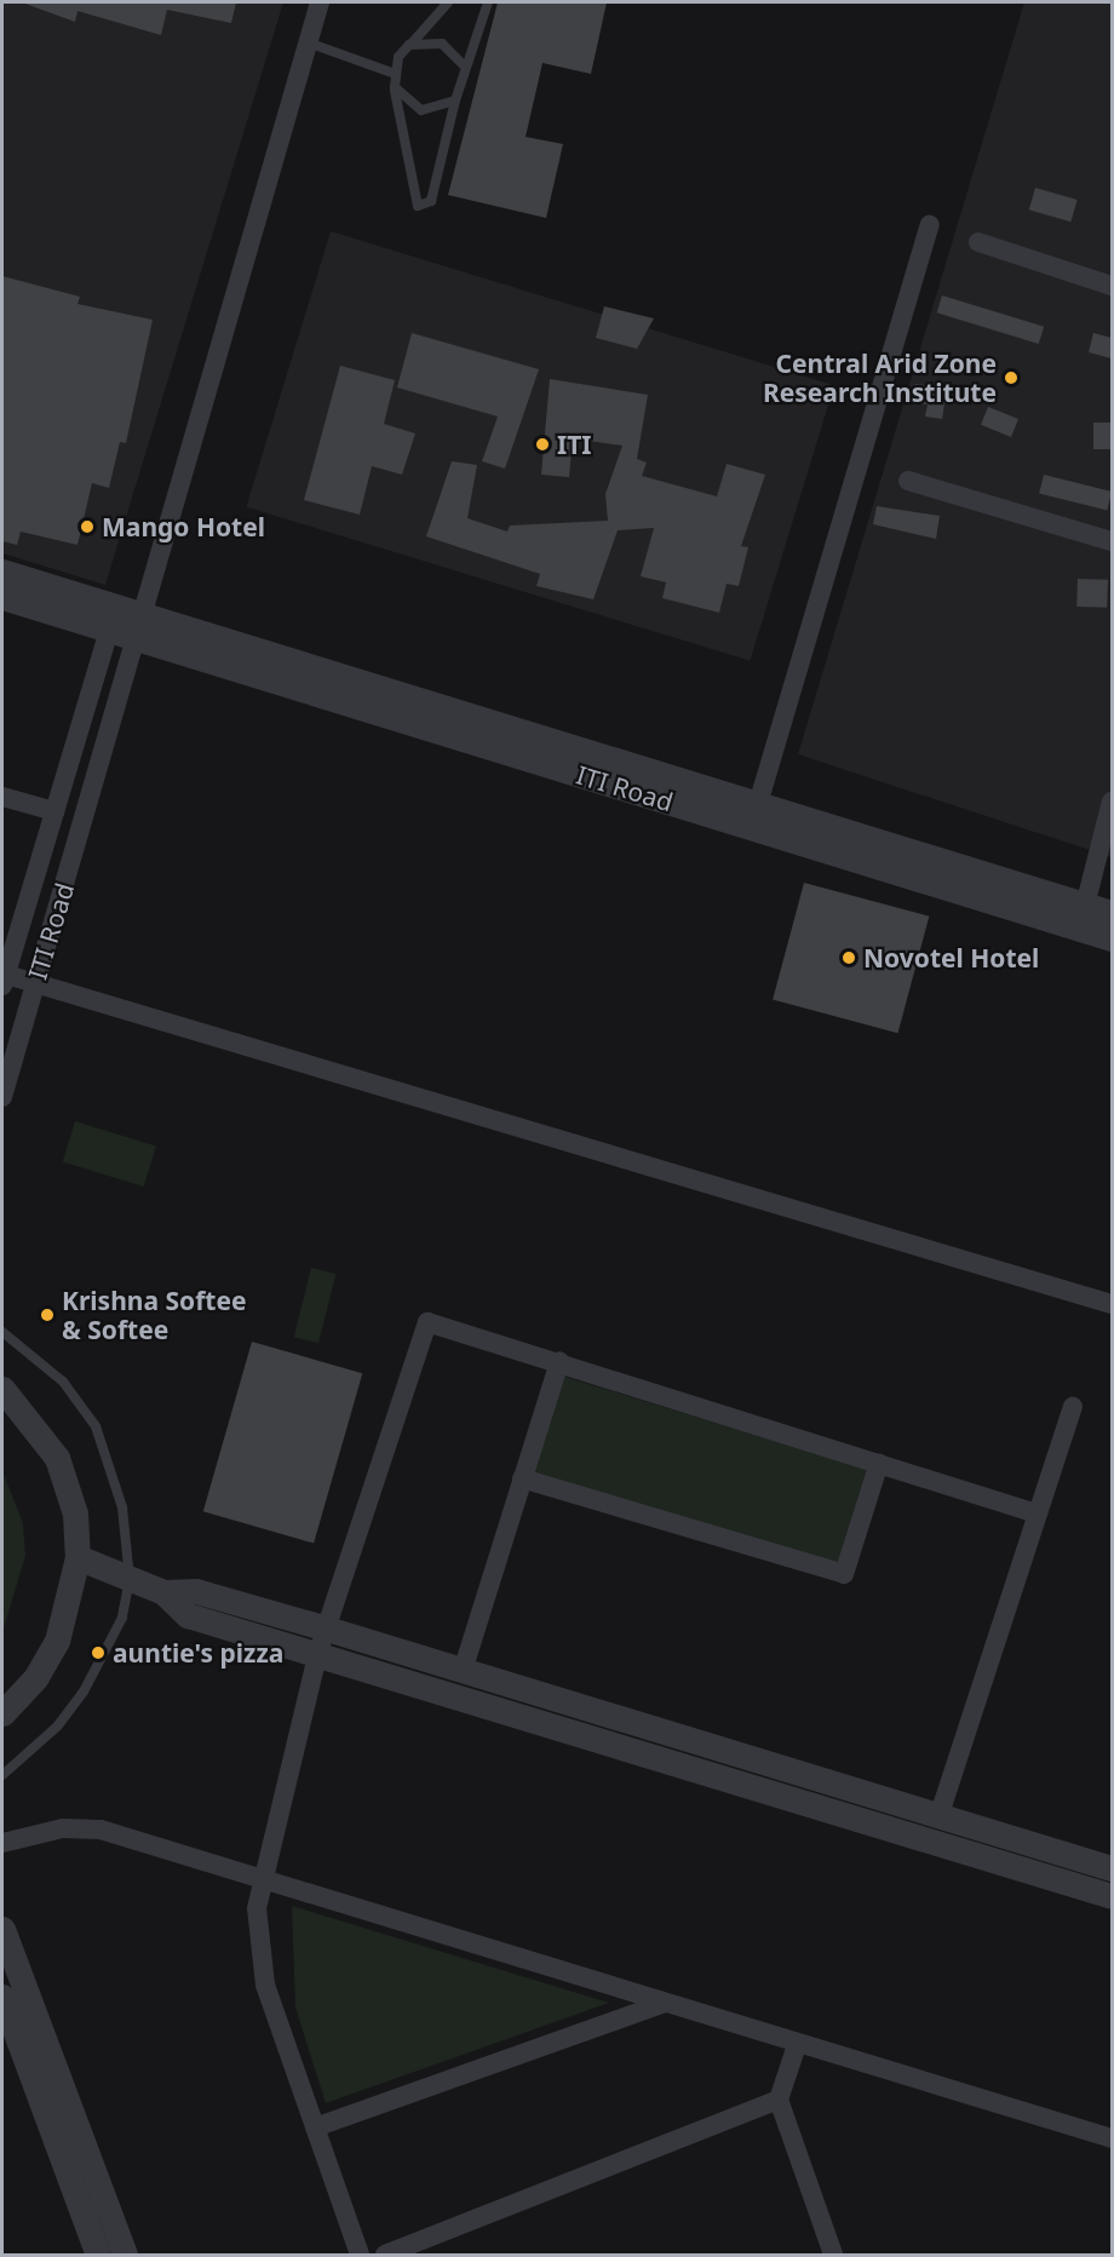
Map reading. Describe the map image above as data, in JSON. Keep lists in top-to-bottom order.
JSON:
{
  "streets": {
    "street": ["ITI Road"]
  },
  "places": [
    "Central Arid Zone Research Institute",
    "ITI",
    "Mango Hotel",
    "Novotel Hotel",
    "Krishna Softee & Softee",
    "auntie's pizza"
  ]
}
